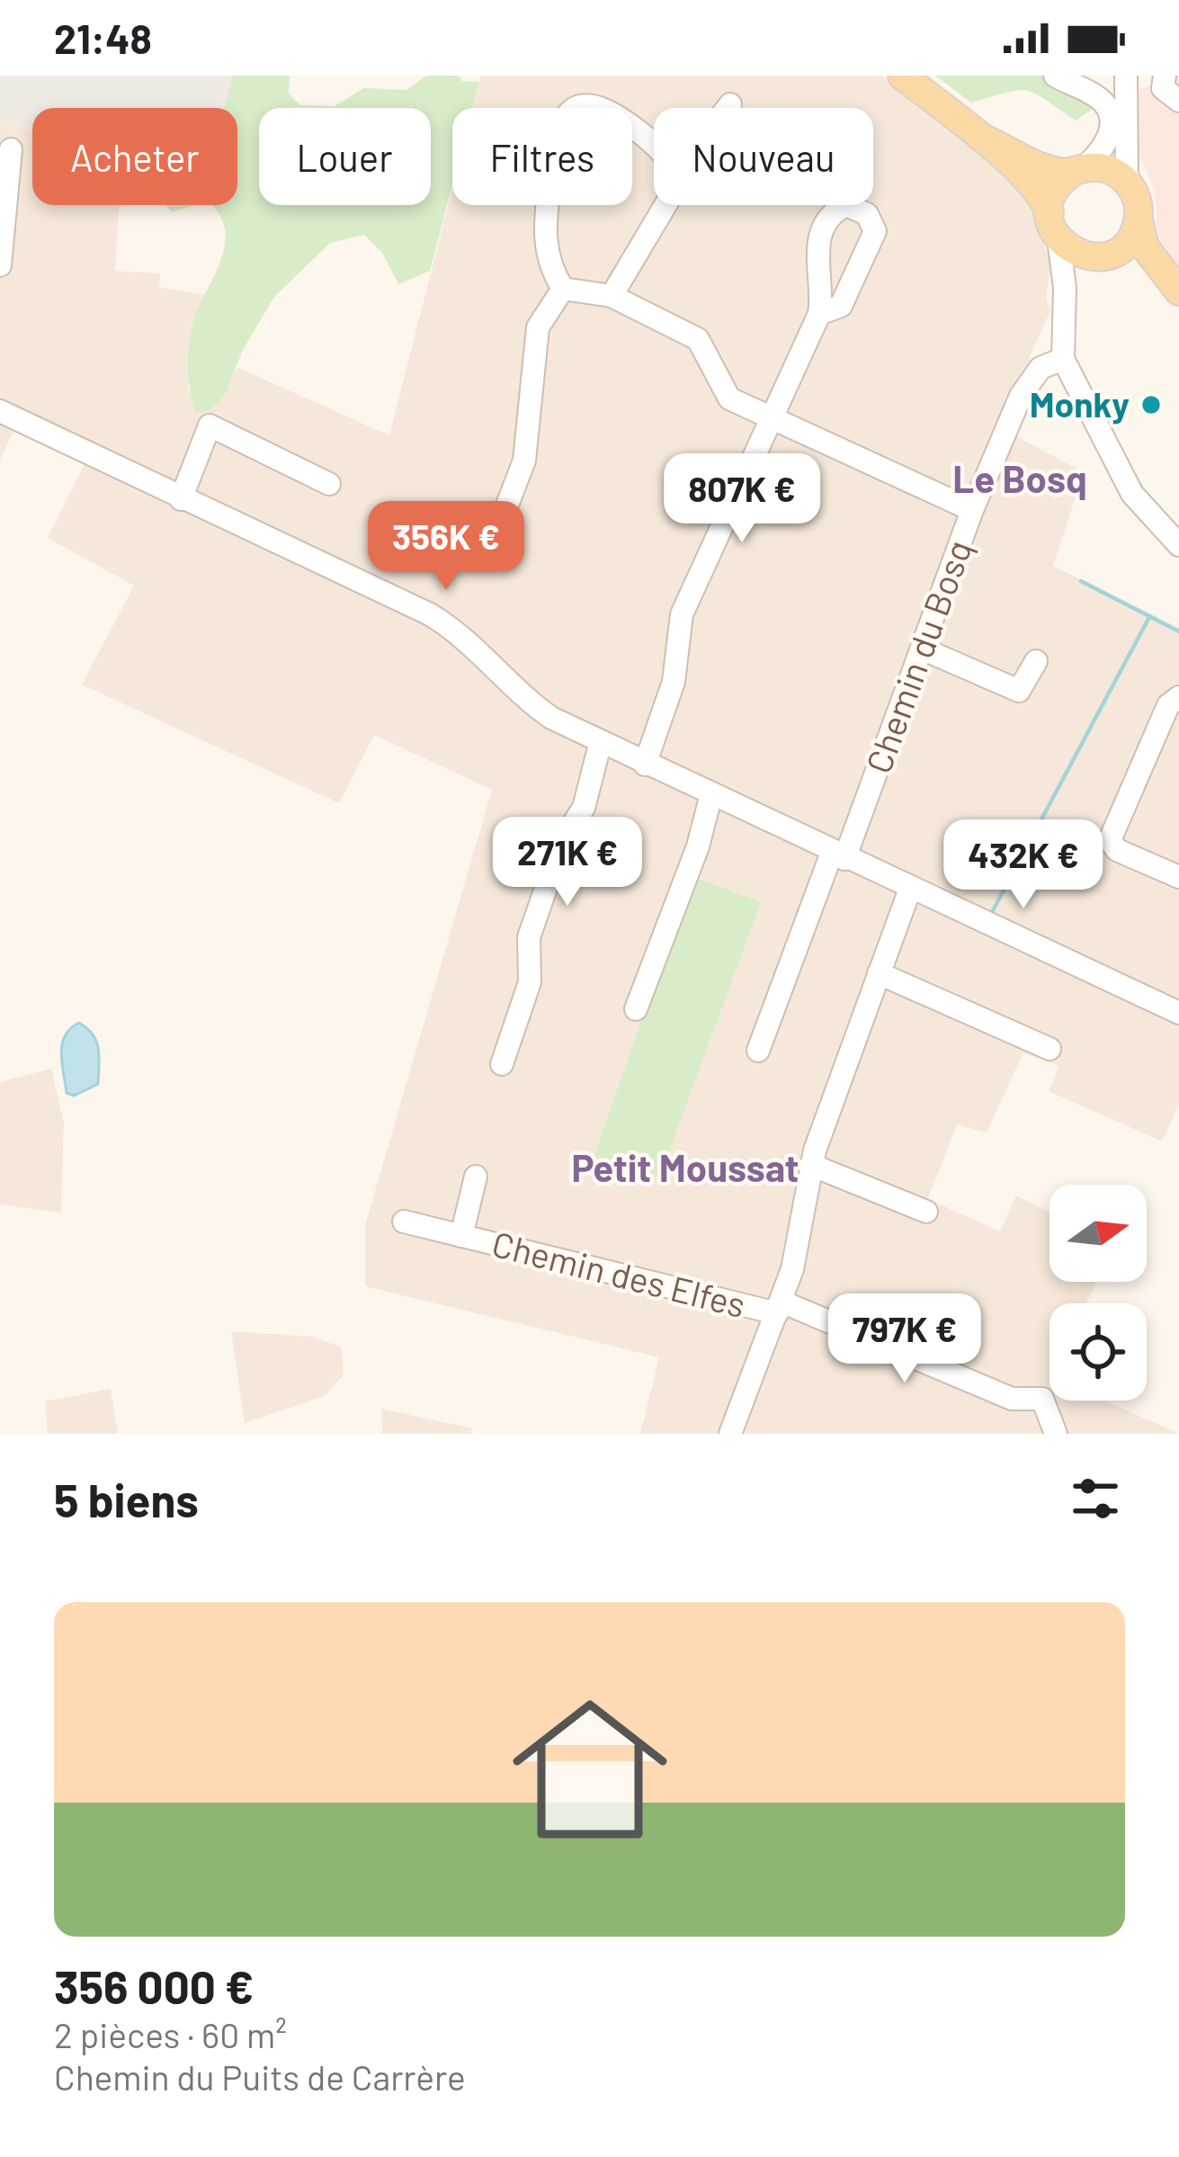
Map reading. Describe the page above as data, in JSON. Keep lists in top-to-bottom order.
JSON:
{
  "streets": {
    "street": ["Chemin du Bosq", "Chemin des Elfes"]
  },
  "districts": ["Le Bosq", "Petit Moussat"],
  "places": ["Monky"],
  "north": "right",
  "page": {
    "status": "21:48",
    "chip": [
      "Acheter",
      "Louer",
      "Filtres",
      "Nouveau"
    ],
    "price": [
      "807K €",
      "356K €",
      "271K €",
      "432K €",
      "797K €"
    ],
    "heading": "5 biens",
    "list": [
      {
        "name": "356 000 €",
        "note": "2 pièces · 60 m² · Chemin du Puits de Carrère"
      }
    ]
  }
}
